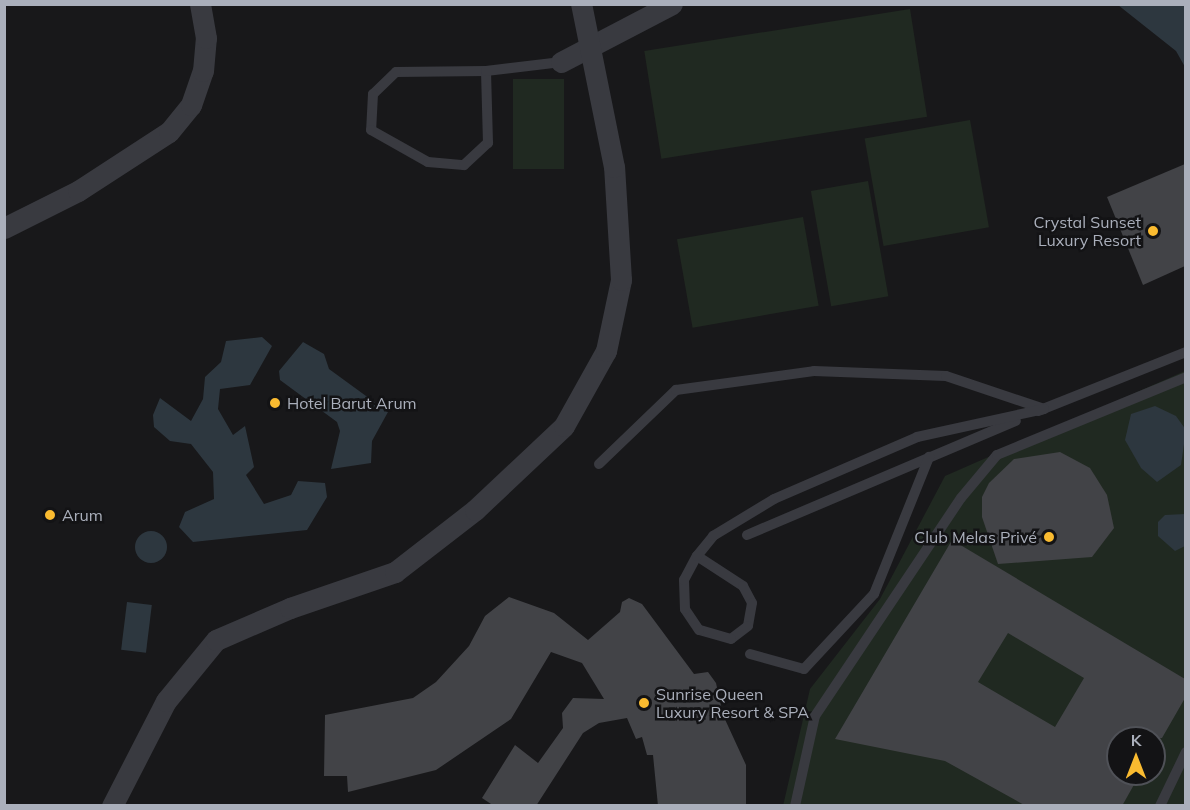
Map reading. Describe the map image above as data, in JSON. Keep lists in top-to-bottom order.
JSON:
{
  "places": [
    "Crystal Sunset Luxury Resort",
    "Hotel Barut Arum",
    "Arum",
    "Club Melas Privé",
    "Sunrise Queen Luxury Resort & SPA"
  ],
  "north": "top"
}
